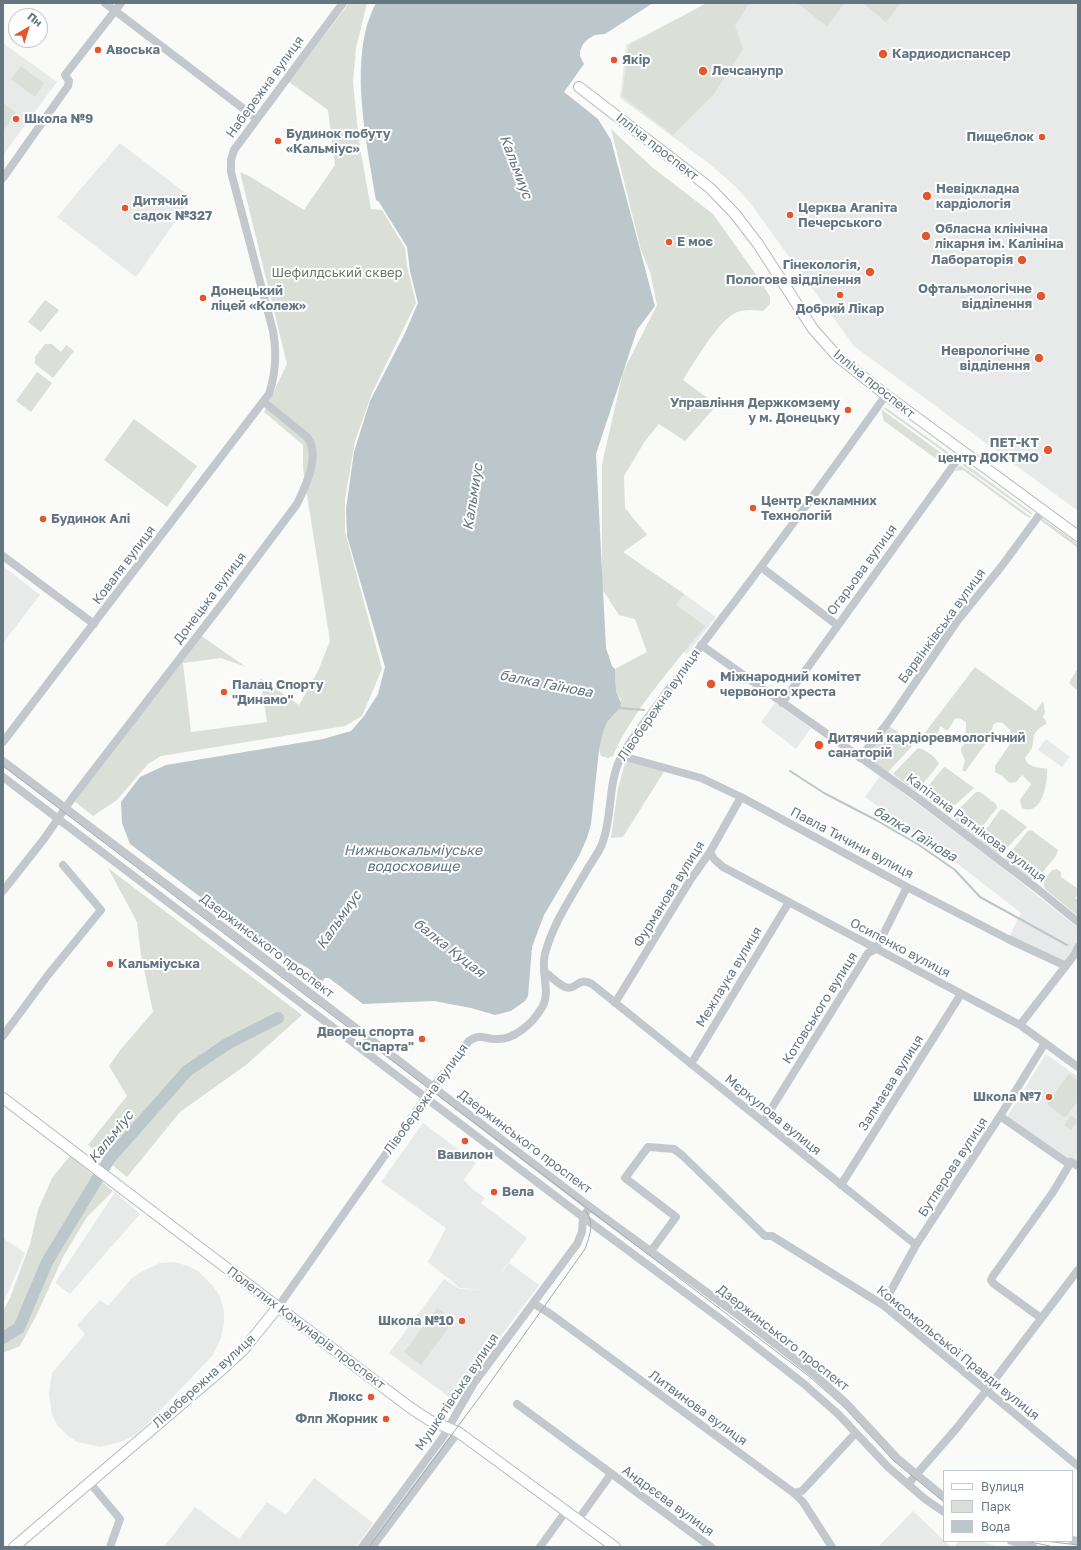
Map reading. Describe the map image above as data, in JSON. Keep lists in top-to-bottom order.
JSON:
{
  "streets": {
    "main road": ["Ілліча проспект", "Лівобережна вулиця", "Полеглих Комунарів проспект"],
    "street": [
      "Набережна вулиця",
      "Коваля вулиця",
      "Огарьова вулиця",
      "Донецька вулиця",
      "Барвінківська вулиця",
      "Капітана Ратнікова вулиця",
      "Павла Тичини вулиця",
      "Фурманова вулиця",
      "Дзержинського проспект",
      "Осипенко вулиця",
      "Межлаука вулиця",
      "Котовського вулиця",
      "Залмаєва вулиця",
      "Мєркулова вулиця",
      "Бутлерова вулиця",
      "Комсомольської Правди вулиця",
      "Мушкетівська вулиця",
      "Литвинова вулиця",
      "Андрєєва вулиця"
    ]
  },
  "crossings": [
    ["Набережна вулиця", "Коваля вулиця"],
    ["Набережна вулиця", "Донецька вулиця"],
    ["Ілліча проспект", "Огарьова вулиця"],
    ["Ілліча проспект", "Барвінківська вулиця"],
    ["Ілліча проспект", "Лівобережна вулиця"],
    ["Коваля вулиця", "Донецька вулиця"],
    ["Огарьова вулиця", "Капітана Ратнікова вулиця"],
    ["Донецька вулиця", "Дзержинського проспект"],
    ["Барвінківська вулиця", "Капітана Ратнікова вулиця"],
    ["Лівобережна вулиця", "Капітана Ратнікова вулиця"],
    ["Лівобережна вулиця", "Павла Тичини вулиця"],
    ["Лівобережна вулиця", "Дзержинського проспект"],
    ["Лівобережна вулиця", "Мєркулова вулиця"],
    ["Лівобережна вулиця", "Полеглих Комунарів проспект"],
    ["Павла Тичини вулиця", "Фурманова вулиця"],
    ["Павла Тичини вулиця", "Котовського вулиця"],
    ["Фурманова вулиця", "Осипенко вулиця"],
    ["Фурманова вулиця", "Мєркулова вулиця"],
    ["Дзержинського проспект", "Комсомольської Правди вулиця"],
    ["Дзержинського проспект", "Мушкетівська вулиця"],
    ["Осипенко вулиця", "Межлаука вулиця"],
    ["Осипенко вулиця", "Котовського вулиця"],
    ["Осипенко вулиця", "Залмаєва вулиця"],
    ["Осипенко вулиця", "Бутлерова вулиця"],
    ["Межлаука вулиця", "Мєркулова вулиця"],
    ["Котовського вулиця", "Мєркулова вулиця"],
    ["Залмаєва вулиця", "Мєркулова вулиця"],
    ["Мєркулова вулиця", "Бутлерова вулиця"],
    ["Бутлерова вулиця", "Комсомольської Правди вулиця"],
    ["Полеглих Комунарів проспект", "Мушкетівська вулиця"],
    ["Полеглих Комунарів проспект", "Андрєєва вулиця"],
    ["Мушкетівська вулиця", "Литвинова вулиця"]
  ],
  "water": [
    "Кальмиус",
    "балка Гаїнова",
    "Нижньокальміуське водосховище",
    "балка Куцая",
    "Кальміус"
  ],
  "parks": ["Шефилдський сквер"],
  "places": [
    "Авоська",
    "Кардиодиспансер",
    "Якір",
    "Лечсанупр",
    "Школа №9",
    "Пищеблок",
    "Будинок побуту «Кальміус»",
    "Невідкладна кардіологія",
    "Дитячий садок №327",
    "Церква Агапіта Печерського",
    "Обласна клінічна лікарня ім. Калініна",
    "Е моє",
    "Лабораторія",
    "Гінекологія, Пологове відділення",
    "Добрий Лікар",
    "Офтальмологічне відділення",
    "Донецький ліцей «Колеж»",
    "Неврологічне відділення",
    "Управління Держкомзему у м. Донецьку",
    "ПЕТ-КТ центр ДОКТМО",
    "Центр Рекламних Технологій",
    "Будинок Алі",
    "Міжнародний комітет червоного хреста",
    "Палац Спорту \"Динамо\"",
    "Дитячий кардіоревмологічний санаторій",
    "Кальміуська",
    "Дворец спорта \"Спарта\"",
    "Школа №7",
    "Вавилон",
    "Вела",
    "Школа №10",
    "Люкс",
    "Флп Жорник"
  ],
  "legend": ["Вулиця", "Парк", "Вода"],
  "north": "top right"
}
